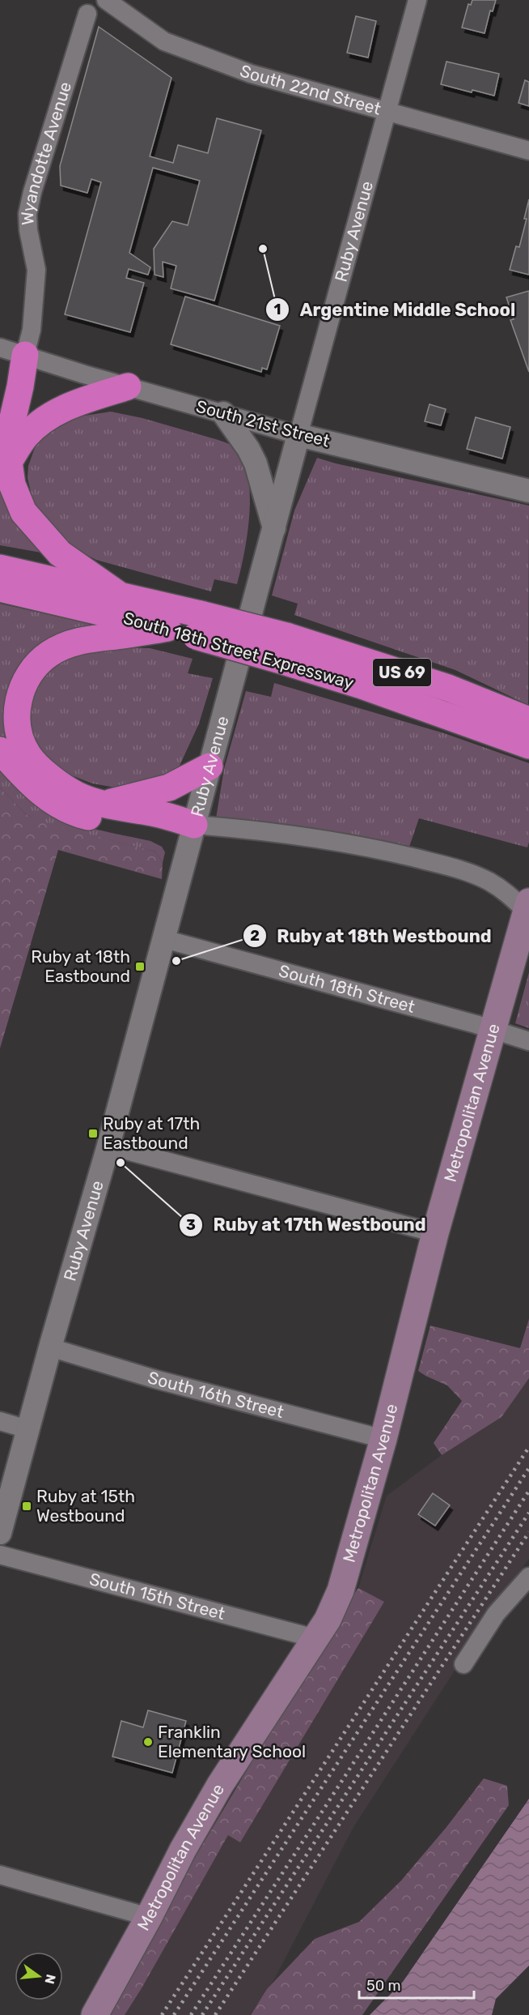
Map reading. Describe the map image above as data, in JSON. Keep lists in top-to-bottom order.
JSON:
{
  "streets": {
    "highway": ["South 18th Street Expressway", "US 69"],
    "main road": ["Metropolitan Avenue"],
    "street": [
      "South 22nd Street",
      "Wyandotte Avenue",
      "Ruby Avenue",
      "South 21st Street",
      "South 18th Street",
      "South 16th Street",
      "South 15th Street"
    ]
  },
  "crossings": [
    ["South 22nd Street", "Ruby Avenue"],
    ["Wyandotte Avenue", "South 21st Street"],
    ["Ruby Avenue", "South 21st Street"],
    ["Ruby Avenue", "South 18th Street"],
    ["Ruby Avenue", "South 16th Street"],
    ["South 18th Street", "Metropolitan Avenue"],
    ["Metropolitan Avenue", "South 16th Street"],
    ["Metropolitan Avenue", "South 15th Street"]
  ],
  "places": {
    "other": [
      "Argentine Middle School",
      "Ruby at 18th Westbound",
      "Ruby at 17th Westbound",
      "Franklin Elementary School"
    ],
    "transit": ["Ruby at 18th Eastbound", "Ruby at 17th Eastbound", "Ruby at 15th Westbound"]
  },
  "scale_bar": "50 m",
  "north": "right"
}
